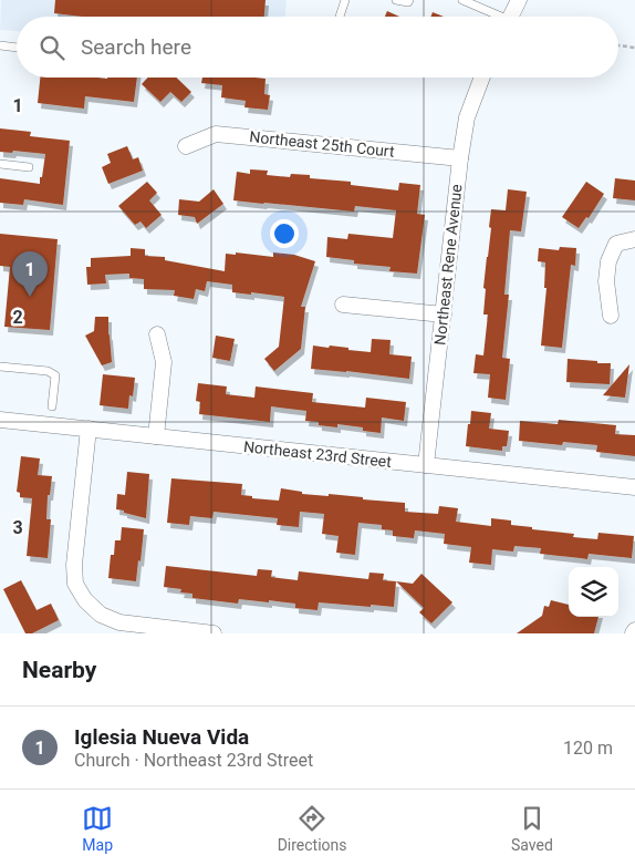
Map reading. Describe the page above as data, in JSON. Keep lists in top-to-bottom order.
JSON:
{
  "streets": {
    "street": ["Northeast 25th Court", "Northeast Rene Avenue", "Northeast 23rd Street"]
  },
  "crossings": [
    ["Northeast 25th Court", "Northeast Rene Avenue"],
    ["Northeast Rene Avenue", "Northeast 23rd Street"]
  ],
  "page": {
    "search": "Search here",
    "pins": "1",
    "heading": "Nearby",
    "list": [
      {
        "mark": "1",
        "name": "Iglesia Nueva Vida",
        "note": "Church · Northeast 23rd Street",
        "value": "120 m"
      }
    ],
    "nav": ["Map", "Directions", "Saved"]
  },
  "grid": {
    "rows": ["1", "2", "3"]
  }
}
